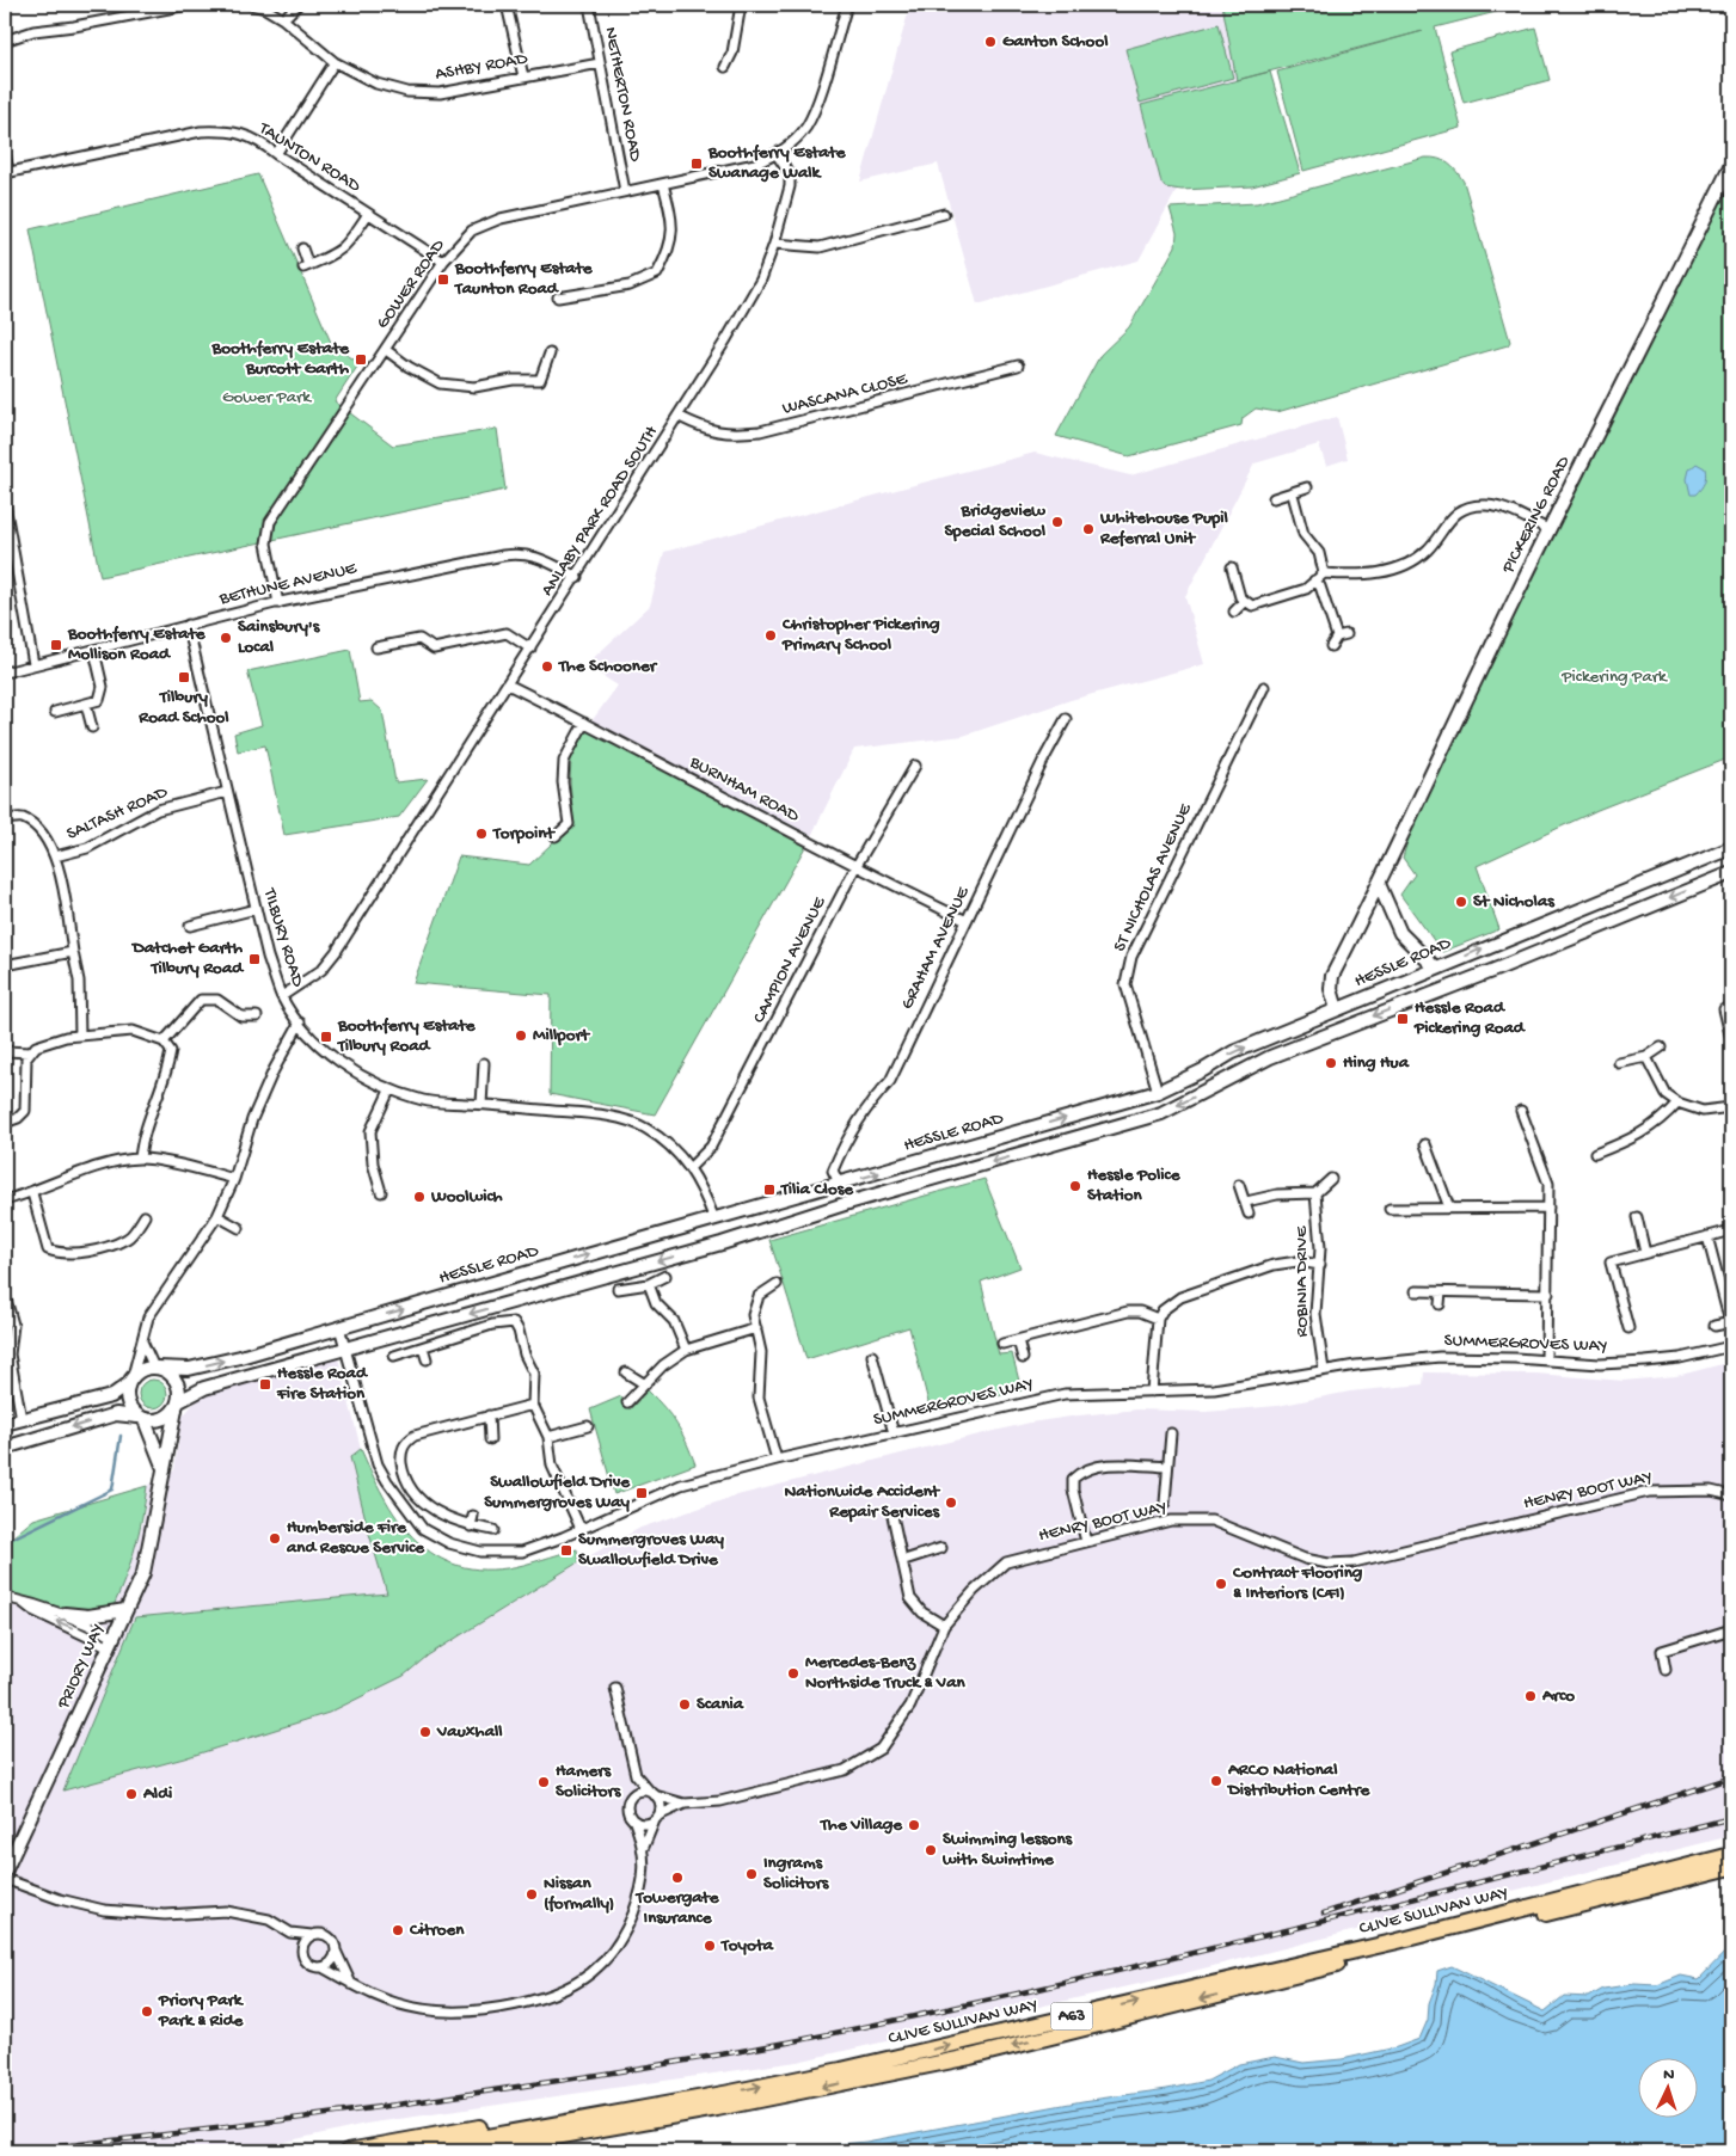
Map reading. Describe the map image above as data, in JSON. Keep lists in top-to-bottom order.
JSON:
{
  "streets": {
    "highway": ["CLIVE SULLIVAN WAY", "A63"],
    "street": [
      "ASHBY ROAD",
      "NETHERTON ROAD",
      "TAUNTON ROAD",
      "GOWER ROAD",
      "WASCANA CLOSE",
      "ANLABY PARK ROAD SOUTH",
      "PICKERING ROAD",
      "BETHUNE AVENUE",
      "BURNHAM ROAD",
      "SALTASH ROAD",
      "ST NICHOLAS AVENUE",
      "TILBURY ROAD",
      "GRAHAM AVENUE",
      "CAMPION AVENUE",
      "HESSLE ROAD",
      "ROBINIA DRIVE",
      "SUMMERGROVES WAY",
      "HENRY BOOT WAY",
      "PRIORY WAY"
    ]
  },
  "crossings": [
    ["ASHBY ROAD", "NETHERTON ROAD"],
    ["NETHERTON ROAD", "GOWER ROAD"],
    ["TAUNTON ROAD", "GOWER ROAD"],
    ["GOWER ROAD", "ANLABY PARK ROAD SOUTH"],
    ["GOWER ROAD", "BETHUNE AVENUE"],
    ["WASCANA CLOSE", "ANLABY PARK ROAD SOUTH"],
    ["ANLABY PARK ROAD SOUTH", "BETHUNE AVENUE"],
    ["ANLABY PARK ROAD SOUTH", "BURNHAM ROAD"],
    ["ANLABY PARK ROAD SOUTH", "TILBURY ROAD"],
    ["PICKERING ROAD", "HESSLE ROAD"],
    ["BETHUNE AVENUE", "TILBURY ROAD"],
    ["BURNHAM ROAD", "GRAHAM AVENUE"],
    ["BURNHAM ROAD", "CAMPION AVENUE"],
    ["SALTASH ROAD", "TILBURY ROAD"],
    ["ST NICHOLAS AVENUE", "HESSLE ROAD"],
    ["TILBURY ROAD", "CAMPION AVENUE"],
    ["TILBURY ROAD", "HESSLE ROAD"],
    ["GRAHAM AVENUE", "HESSLE ROAD"],
    ["HESSLE ROAD", "SUMMERGROVES WAY"],
    ["HESSLE ROAD", "PRIORY WAY"],
    ["ROBINIA DRIVE", "SUMMERGROVES WAY"]
  ],
  "parks": ["Gower Park", "Pickering Park"],
  "places": {
    "other": [
      "Ganton School",
      "Bridgeview Special School",
      "Whitehouse Pupil Referral Unit",
      "Christopher Pickering Primary School",
      "Sainsbury's Local",
      "The Schooner",
      "Torpoint",
      "St Nicholas",
      "Millport",
      "Hing Hua",
      "Hessle Police Station",
      "Woolwich",
      "Nationwide Accident Repair Services",
      "Humberside Fire and Rescue Service",
      "Contract Flooring & Interiors (CFI)",
      "Mercedes-Benz Northside Truck & Van",
      "Arco",
      "Scania",
      "Vauxhall",
      "ARCO National Distribution Centre",
      "Hamers Solicitors",
      "Aldi",
      "The Village",
      "Swimming lessons with Swimtime",
      "Ingrams Solicitors",
      "Towergate Insurance",
      "Nissan (formally)",
      "Citroen",
      "Toyota",
      "Priory Park Park & Ride"
    ],
    "transit": [
      "Boothferry Estate Swanage Walk",
      "Boothferry Estate Taunton Road",
      "Boothferry Estate Burcott Garth",
      "Boothferry Estate Mollison Road",
      "Tilbury Road School",
      "Datchet Garth Tilbury Road",
      "Hessle Road Pickering Road",
      "Boothferry Estate Tilbury Road",
      "Tilia Close",
      "Hessle Road Fire Station",
      "Swallowfield Drive Summergroves Way",
      "Summergroves Way Swallowfield Drive"
    ]
  },
  "north": "top"
}
